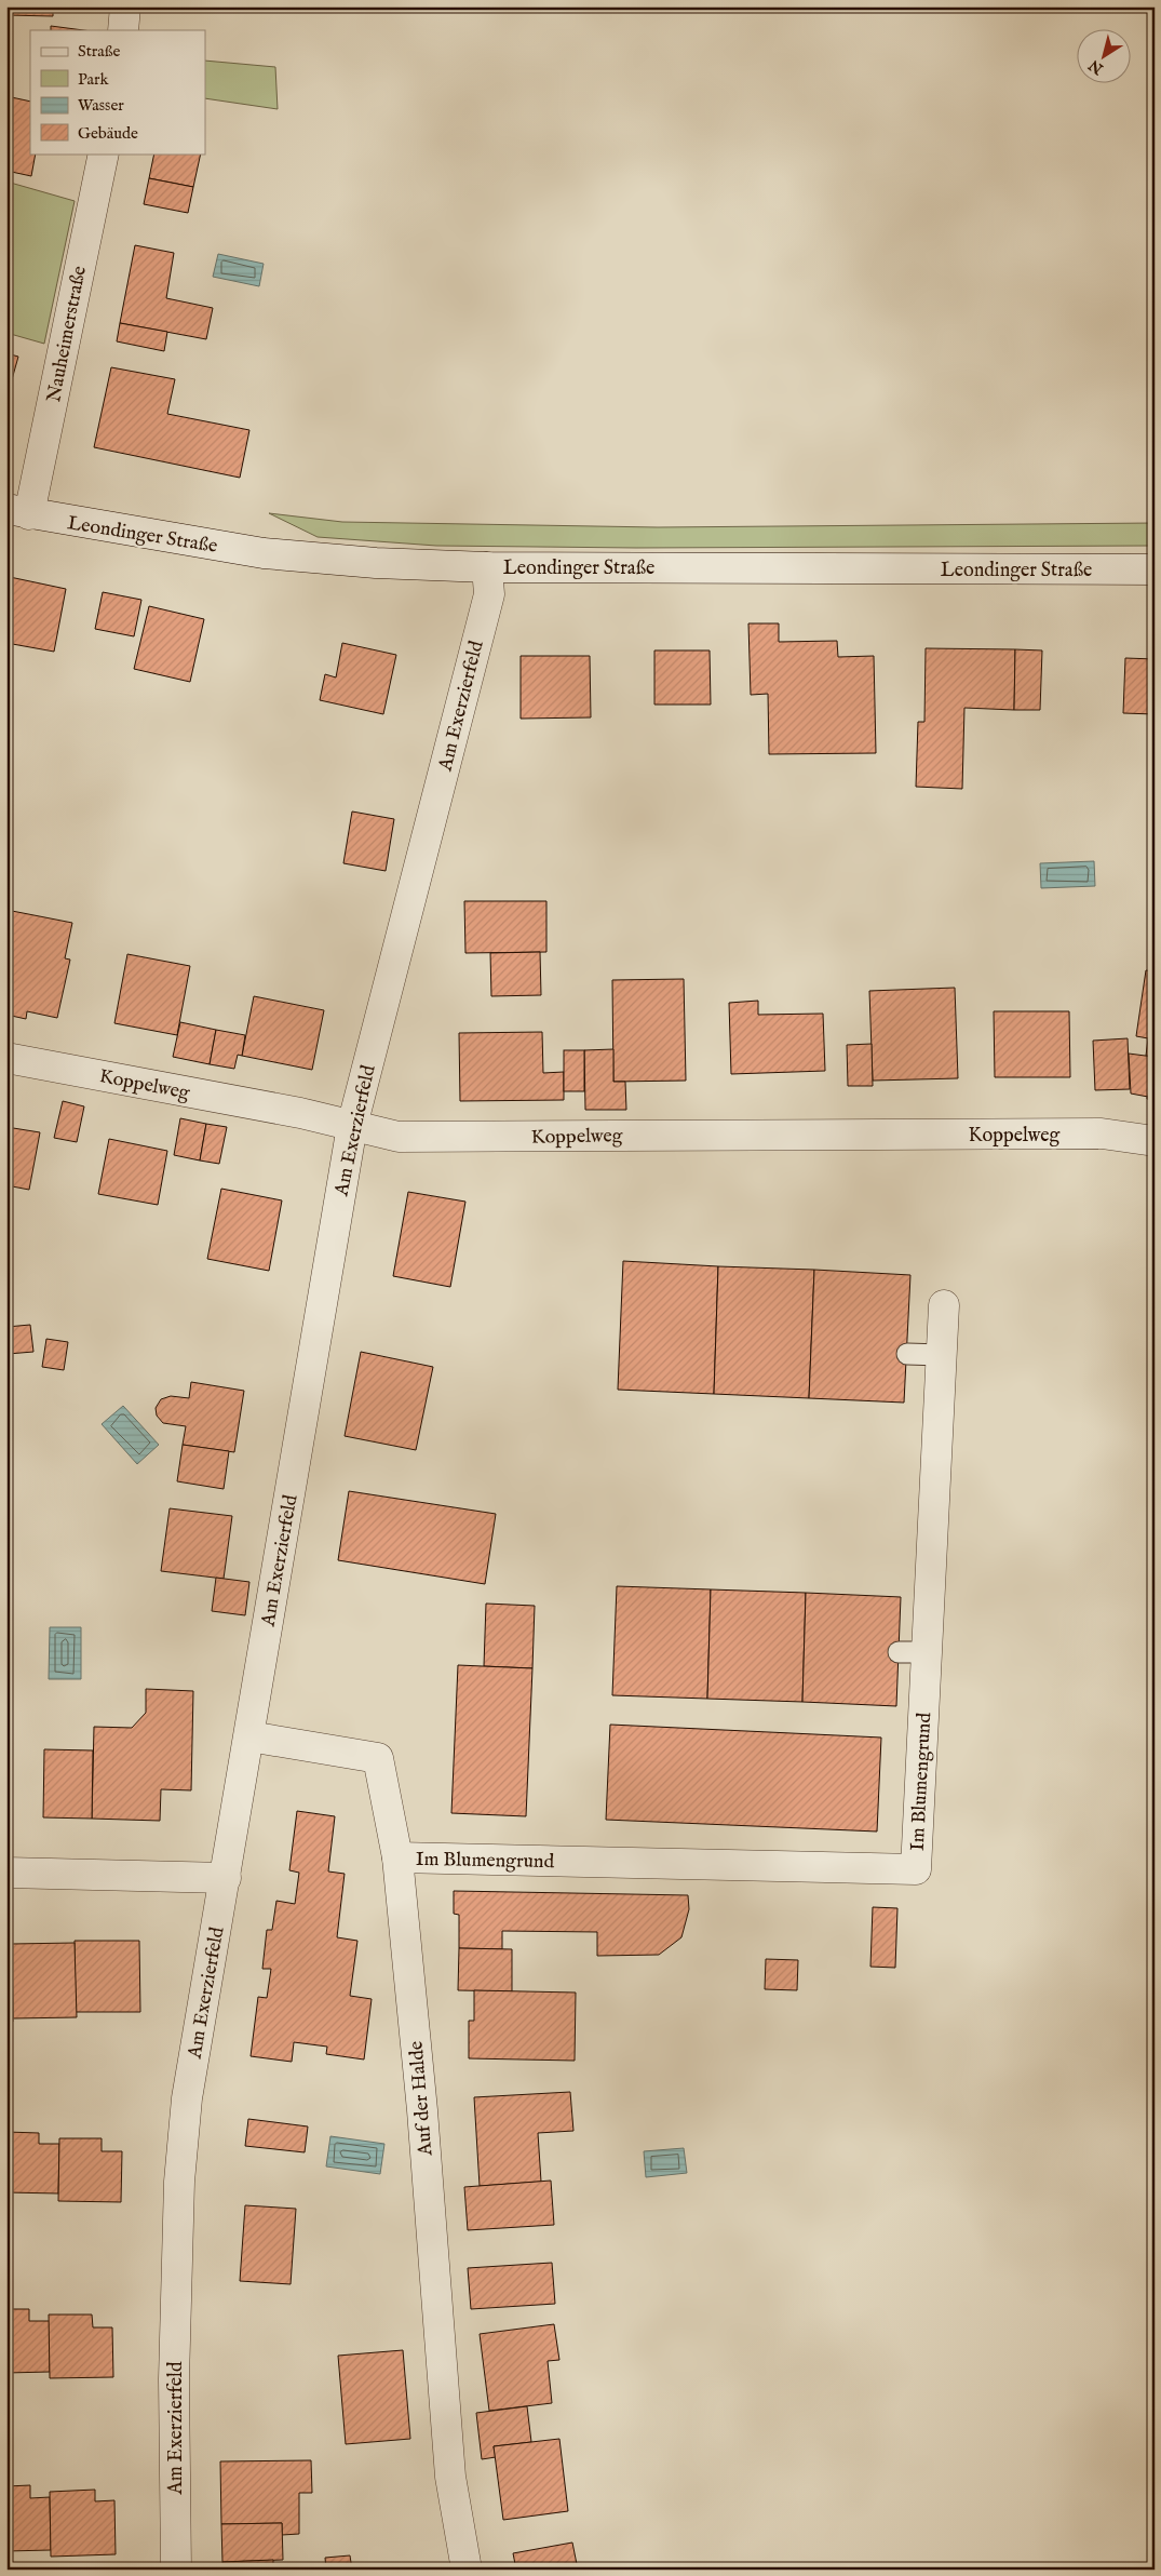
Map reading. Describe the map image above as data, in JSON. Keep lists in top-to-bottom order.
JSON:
{
  "streets": {
    "street": [
      "Nauheimerstraße",
      "Leondinger Straße",
      "Am Exerzierfeld",
      "Koppelweg",
      "Im Blumengrund",
      "Auf der Halde"
    ]
  },
  "crossings": [
    ["Nauheimerstraße", "Leondinger Straße"],
    ["Leondinger Straße", "Am Exerzierfeld"],
    ["Am Exerzierfeld", "Koppelweg"],
    ["Am Exerzierfeld", "Auf der Halde"],
    ["Im Blumengrund", "Auf der Halde"]
  ],
  "legend": [
    "Straße",
    "Park",
    "Wasser",
    "Gebäude"
  ],
  "north": "bottom left"
}
